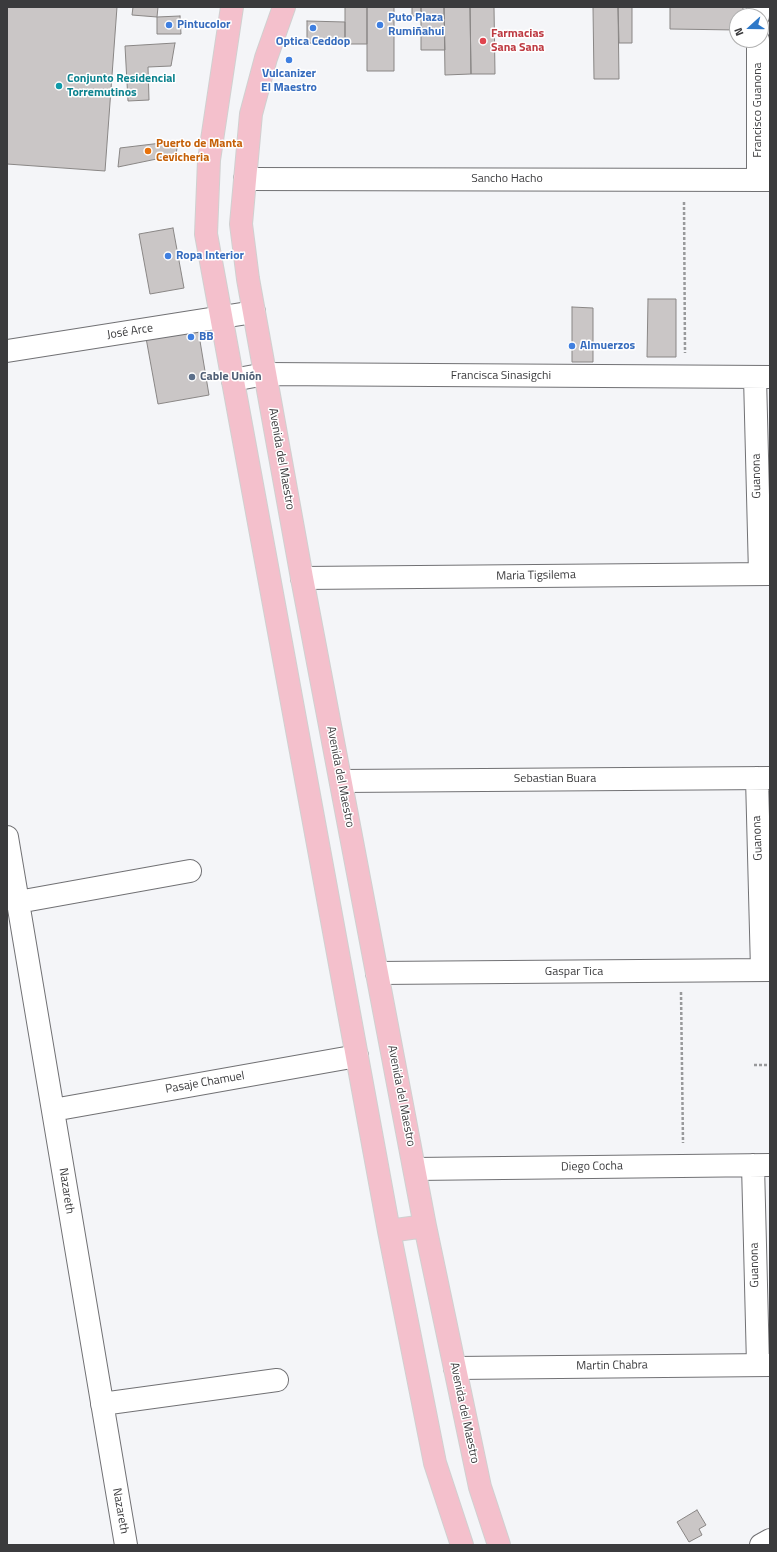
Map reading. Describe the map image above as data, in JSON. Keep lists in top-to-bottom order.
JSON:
{
  "streets": {
    "main road": ["Avenida del Maestro"],
    "street": [
      "Francisco Guanona",
      "Sancho Hacho",
      "José Arce",
      "Francisca Sinasigchi",
      "Guanona",
      "Maria Tigsilema",
      "Sebastian Buara",
      "Gaspar Tica",
      "Pasaje Chamuel",
      "Diego Cocha",
      "Nazareth",
      "Martin Chabra"
    ]
  },
  "crossings": [
    ["Francisco Guanona", "Sancho Hacho"],
    ["Sancho Hacho", "Avenida del Maestro"],
    ["José Arce", "Avenida del Maestro"],
    ["Francisca Sinasigchi", "Avenida del Maestro"],
    ["Francisca Sinasigchi", "Guanona"],
    ["Avenida del Maestro", "Maria Tigsilema"],
    ["Avenida del Maestro", "Sebastian Buara"],
    ["Avenida del Maestro", "Gaspar Tica"],
    ["Avenida del Maestro", "Diego Cocha"],
    ["Avenida del Maestro", "Martin Chabra"],
    ["Guanona", "Maria Tigsilema"],
    ["Guanona", "Sebastian Buara"],
    ["Guanona", "Gaspar Tica"],
    ["Guanona", "Diego Cocha"],
    ["Guanona", "Martin Chabra"],
    ["Pasaje Chamuel", "Nazareth"]
  ],
  "places": [
    "Pintucolor",
    "Puto Plaza Rumiñahui",
    "Optica Ceddop",
    "Farmacias Sana Sana",
    "Vulcanizer El Maestro",
    "Conjunto Residencial Torremutinos",
    "Puerto de Manta Cevicheria",
    "Ropa Interior",
    "BB",
    "Almuerzos",
    "Cable Unión"
  ],
  "north": "left"
}
